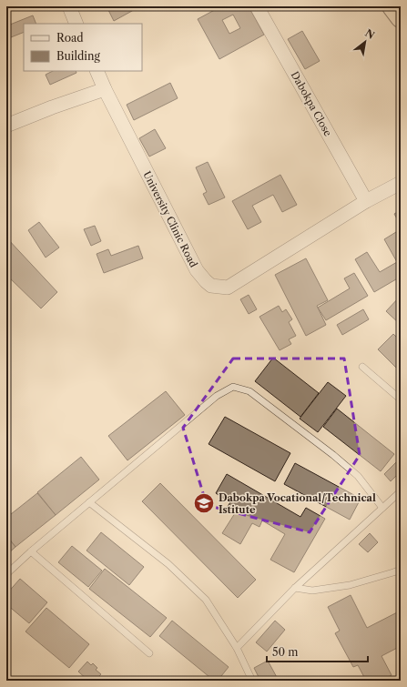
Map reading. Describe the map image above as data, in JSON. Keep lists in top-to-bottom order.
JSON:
{
  "streets": {
    "street": ["Dabokpa Close", "University Clinic Road"]
  },
  "crossings": [
    ["Dabokpa Close", "University Clinic Road"]
  ],
  "places": {
    "school or university": ["Dabokpa Vocational/Technical Istitute"]
  },
  "legend": ["Road", "Building"],
  "scale_bar": "50 m",
  "north": "top right"
}
